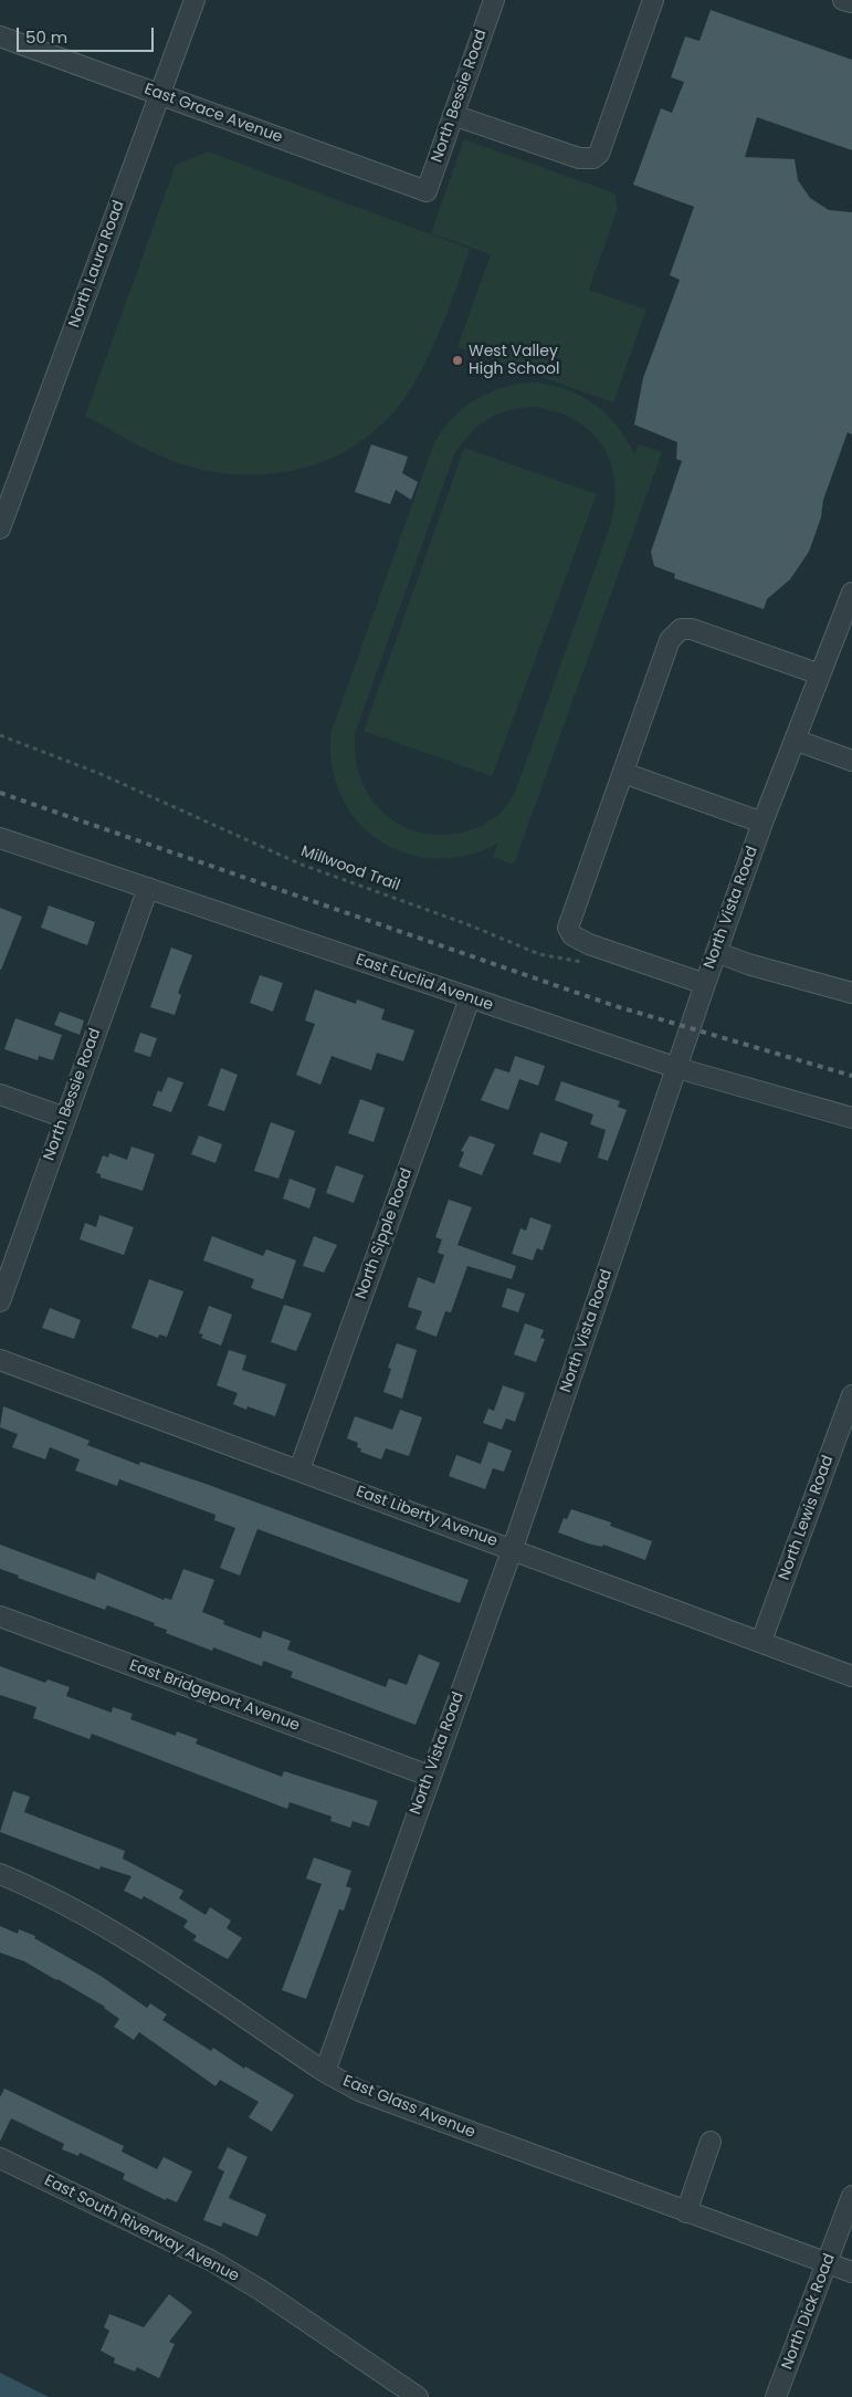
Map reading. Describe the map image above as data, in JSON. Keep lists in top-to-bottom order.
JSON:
{
  "streets": {
    "street": [
      "North Bessie Road",
      "East Grace Avenue",
      "North Laura Road",
      "North Vista Road",
      "East Euclid Avenue",
      "North Sipple Road",
      "East Liberty Avenue",
      "North Lewis Road",
      "East Bridgeport Avenue",
      "East Glass Avenue",
      "East South Riverway Avenue",
      "North Dick Road"
    ],
    "path": ["Millwood Trail"]
  },
  "crossings": [
    ["North Bessie Road", "East Grace Avenue"],
    ["North Bessie Road", "East Euclid Avenue"],
    ["East Grace Avenue", "North Laura Road"],
    ["North Vista Road", "East Euclid Avenue"],
    ["North Vista Road", "East Liberty Avenue"],
    ["North Vista Road", "East Bridgeport Avenue"],
    ["North Vista Road", "East Glass Avenue"],
    ["East Euclid Avenue", "North Sipple Road"],
    ["North Sipple Road", "East Liberty Avenue"],
    ["East Liberty Avenue", "North Lewis Road"],
    ["East Glass Avenue", "North Dick Road"]
  ],
  "places": ["West Valley High School"],
  "scale_bar": "50 m"
}
